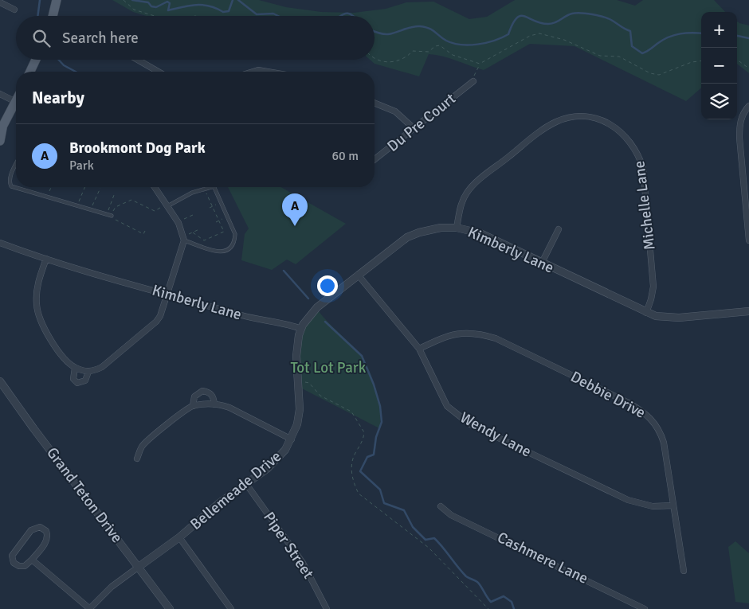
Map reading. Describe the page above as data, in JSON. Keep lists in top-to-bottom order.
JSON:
{
  "streets": {
    "street": [
      "Du Pre Court",
      "Michelle Lane",
      "Kimberly Lane",
      "Debbie Drive",
      "Wendy Lane",
      "Bellemeade Drive",
      "Grand Teton Drive",
      "Piper Street",
      "Cashmere Lane"
    ]
  },
  "crossings": [
    ["Michelle Lane", "Kimberly Lane"],
    ["Kimberly Lane", "Wendy Lane"],
    ["Kimberly Lane", "Bellemeade Drive"],
    ["Debbie Drive", "Wendy Lane"],
    ["Bellemeade Drive", "Grand Teton Drive"],
    ["Bellemeade Drive", "Piper Street"]
  ],
  "parks": ["Tot Lot Park"],
  "page": {
    "map_buttons": ["+", "−"],
    "search": "Search here",
    "heading": "Nearby",
    "list": [
      {
        "mark": "A",
        "name": "Brookmont Dog Park",
        "note": "Park",
        "value": "60 m"
      }
    ],
    "pins": "A"
  }
}
